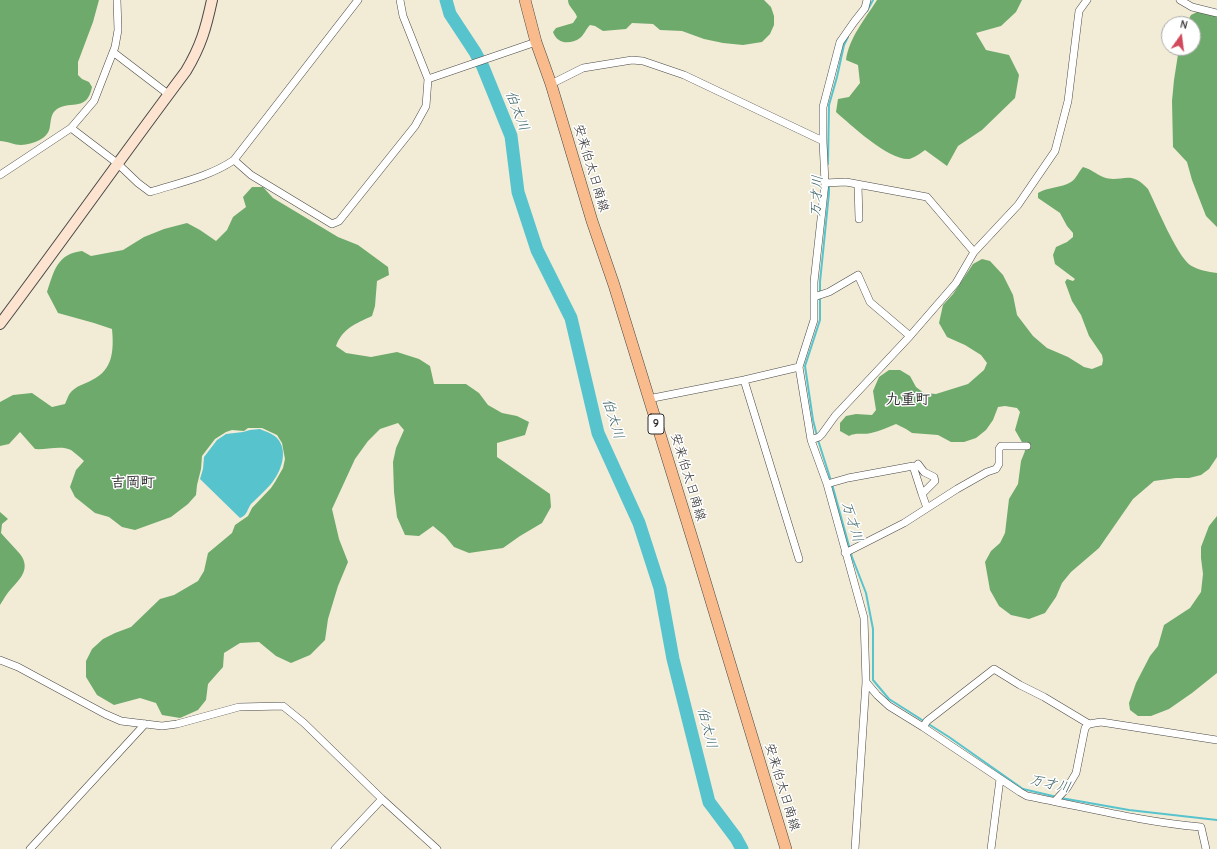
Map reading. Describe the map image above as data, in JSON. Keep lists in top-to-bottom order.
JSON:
{
  "streets": {
    "main road": ["安来伯太日南線", "9"]
  },
  "districts": ["九重町", "吉岡町"],
  "water": ["伯太川", "万才川"],
  "north": "top"
}
